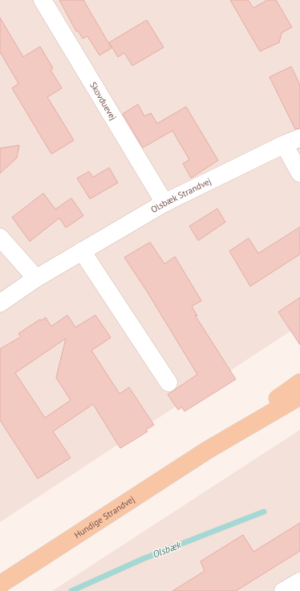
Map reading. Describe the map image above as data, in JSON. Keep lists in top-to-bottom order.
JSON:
{
  "streets": {
    "main road": ["Hundige Strandvej"],
    "street": ["Skovduevej", "Olsbæk Strandvej"]
  },
  "crossings": [
    ["Skovduevej", "Olsbæk Strandvej"]
  ],
  "water": ["Olsbæk"]
}
